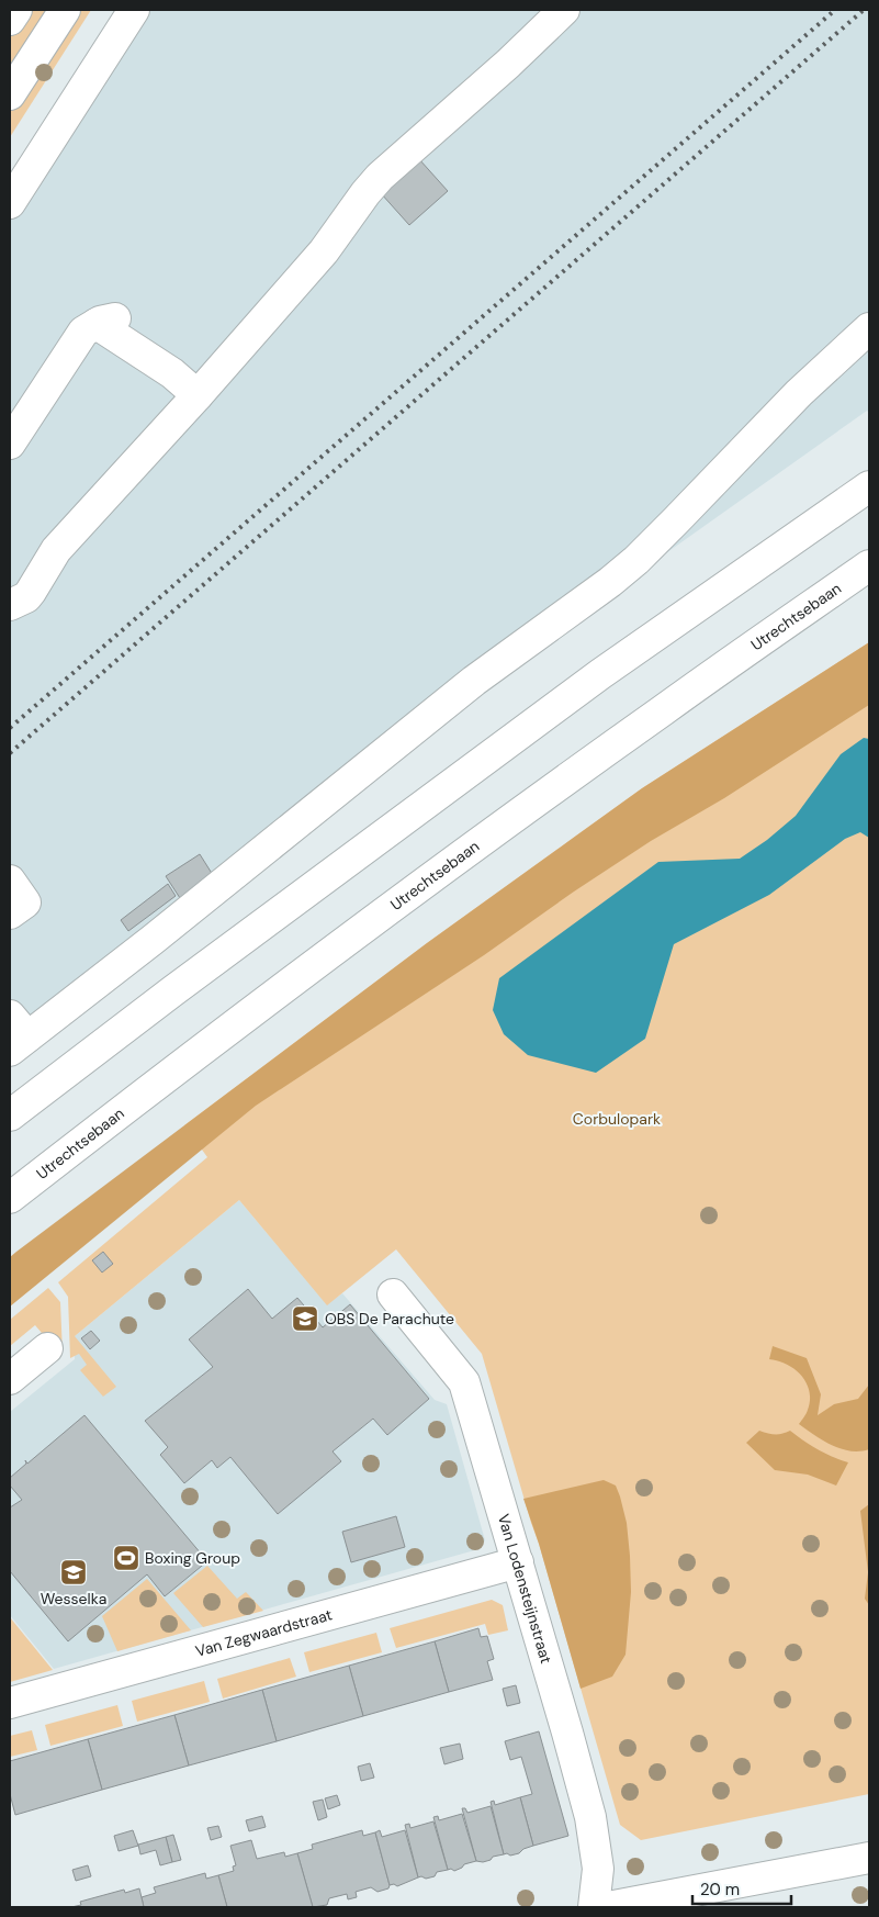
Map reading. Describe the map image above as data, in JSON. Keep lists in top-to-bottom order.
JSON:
{
  "streets": {
    "main road": ["Utrechtsebaan", "Van Lodensteijnstraat", "Van Zegwaardstraat"]
  },
  "crossings": [
    ["Van Lodensteijnstraat", "Van Zegwaardstraat"]
  ],
  "parks": ["Corbulopark"],
  "places": {
    "school or university": ["OBS De Parachute", "Wesselka"],
    "sports": ["Boxing Group"]
  },
  "scale_bar": "20 m"
}
